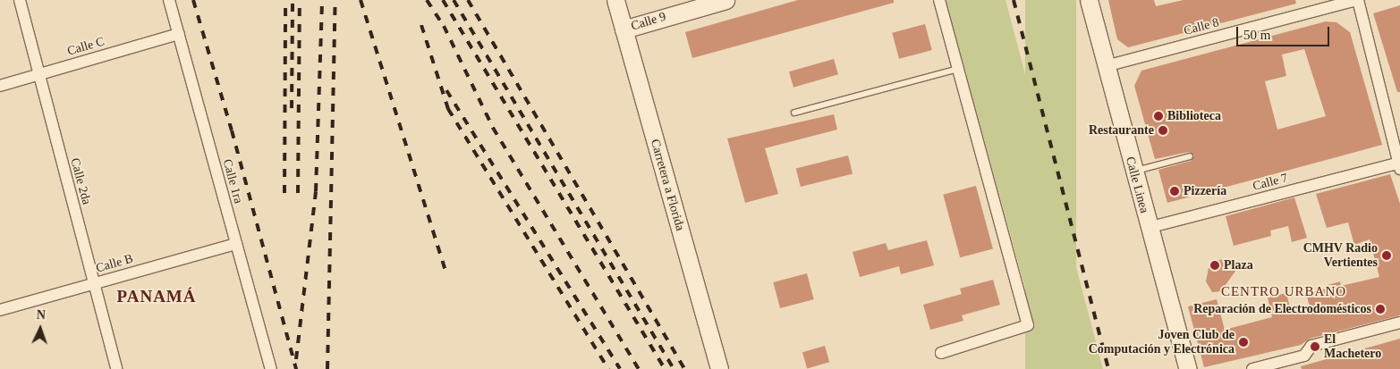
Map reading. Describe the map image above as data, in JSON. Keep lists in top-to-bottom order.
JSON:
{
  "streets": {
    "main road": ["Calle 9", "Carretera a Florida", "Calle Linea"],
    "street": [
      "Calle 8",
      "Calle C",
      "Calle 2da",
      "Calle 1ra",
      "Calle 7",
      "Calle B"
    ]
  },
  "crossings": [
    ["Calle 9", "Carretera a Florida"],
    ["Calle 8", "Calle Linea"],
    ["Calle C", "Calle 2da"],
    ["Calle C", "Calle 1ra"],
    ["Calle 2da", "Calle B"],
    ["Calle 1ra", "Calle B"],
    ["Calle 7", "Calle Linea"]
  ],
  "districts": ["CENTRO URBANO", "PANAMÁ"],
  "places": [
    "Biblioteca",
    "Restaurante",
    "Pizzería",
    "CMHV Radio Vertientes",
    "Plaza",
    "Reparación de Electrodomésticos",
    "Joven Club de Computación y Electrónica",
    "El Machetero"
  ],
  "scale_bar": "50 m",
  "north": "top"
}
